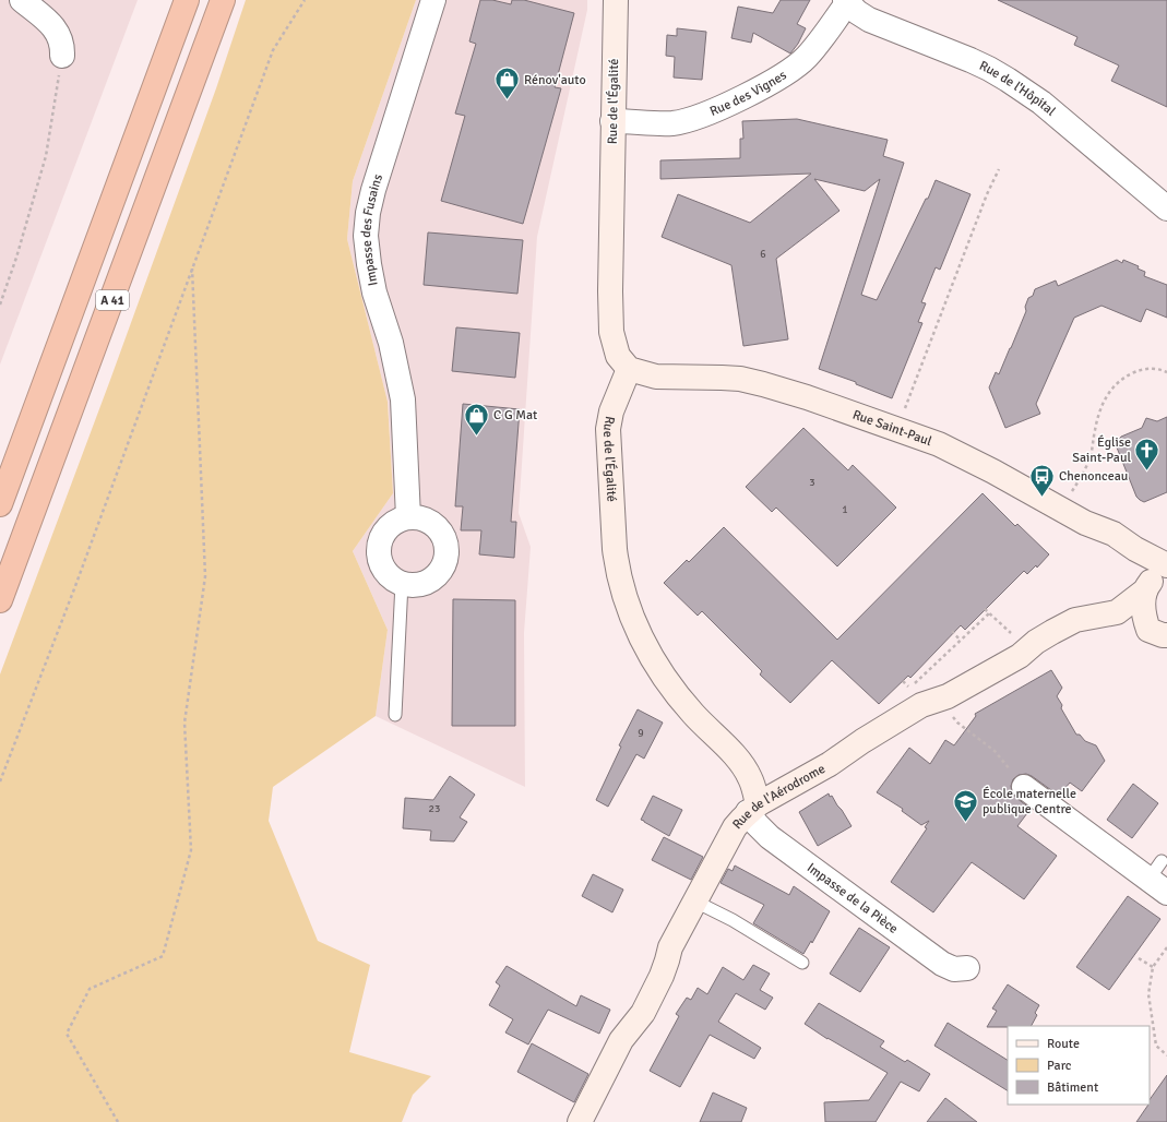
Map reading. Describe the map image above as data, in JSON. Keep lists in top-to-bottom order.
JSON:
{
  "streets": {
    "highway": ["A 41"],
    "street": [
      "Rue de l'Hôpital",
      "Rue des Vignes",
      "Rue de l'Égalité",
      "Impasse des Fusains",
      "Rue Saint-Paul",
      "Rue de l'Aérodrome",
      "Impasse de la Pièce"
    ]
  },
  "crossings": [
    ["Rue de l'Hôpital", "Rue des Vignes"],
    ["Rue des Vignes", "Rue de l'Égalité"],
    ["Rue de l'Égalité", "Rue Saint-Paul"],
    ["Rue de l'Égalité", "Rue de l'Aérodrome"],
    ["Rue de l'Égalité", "Impasse de la Pièce"],
    ["Rue de l'Aérodrome", "Impasse de la Pièce"]
  ],
  "places": {
    "shop": ["Rénov'auto", "C G Mat"],
    "church": ["Église Saint-Paul"],
    "bus stop": ["Chenonceau"],
    "school or university": ["École maternelle publique Centre"]
  },
  "house_numbers": [
    "6",
    "3",
    "1",
    "9",
    "23"
  ],
  "legend": ["Route", "Parc", "Bâtiment"]
}
